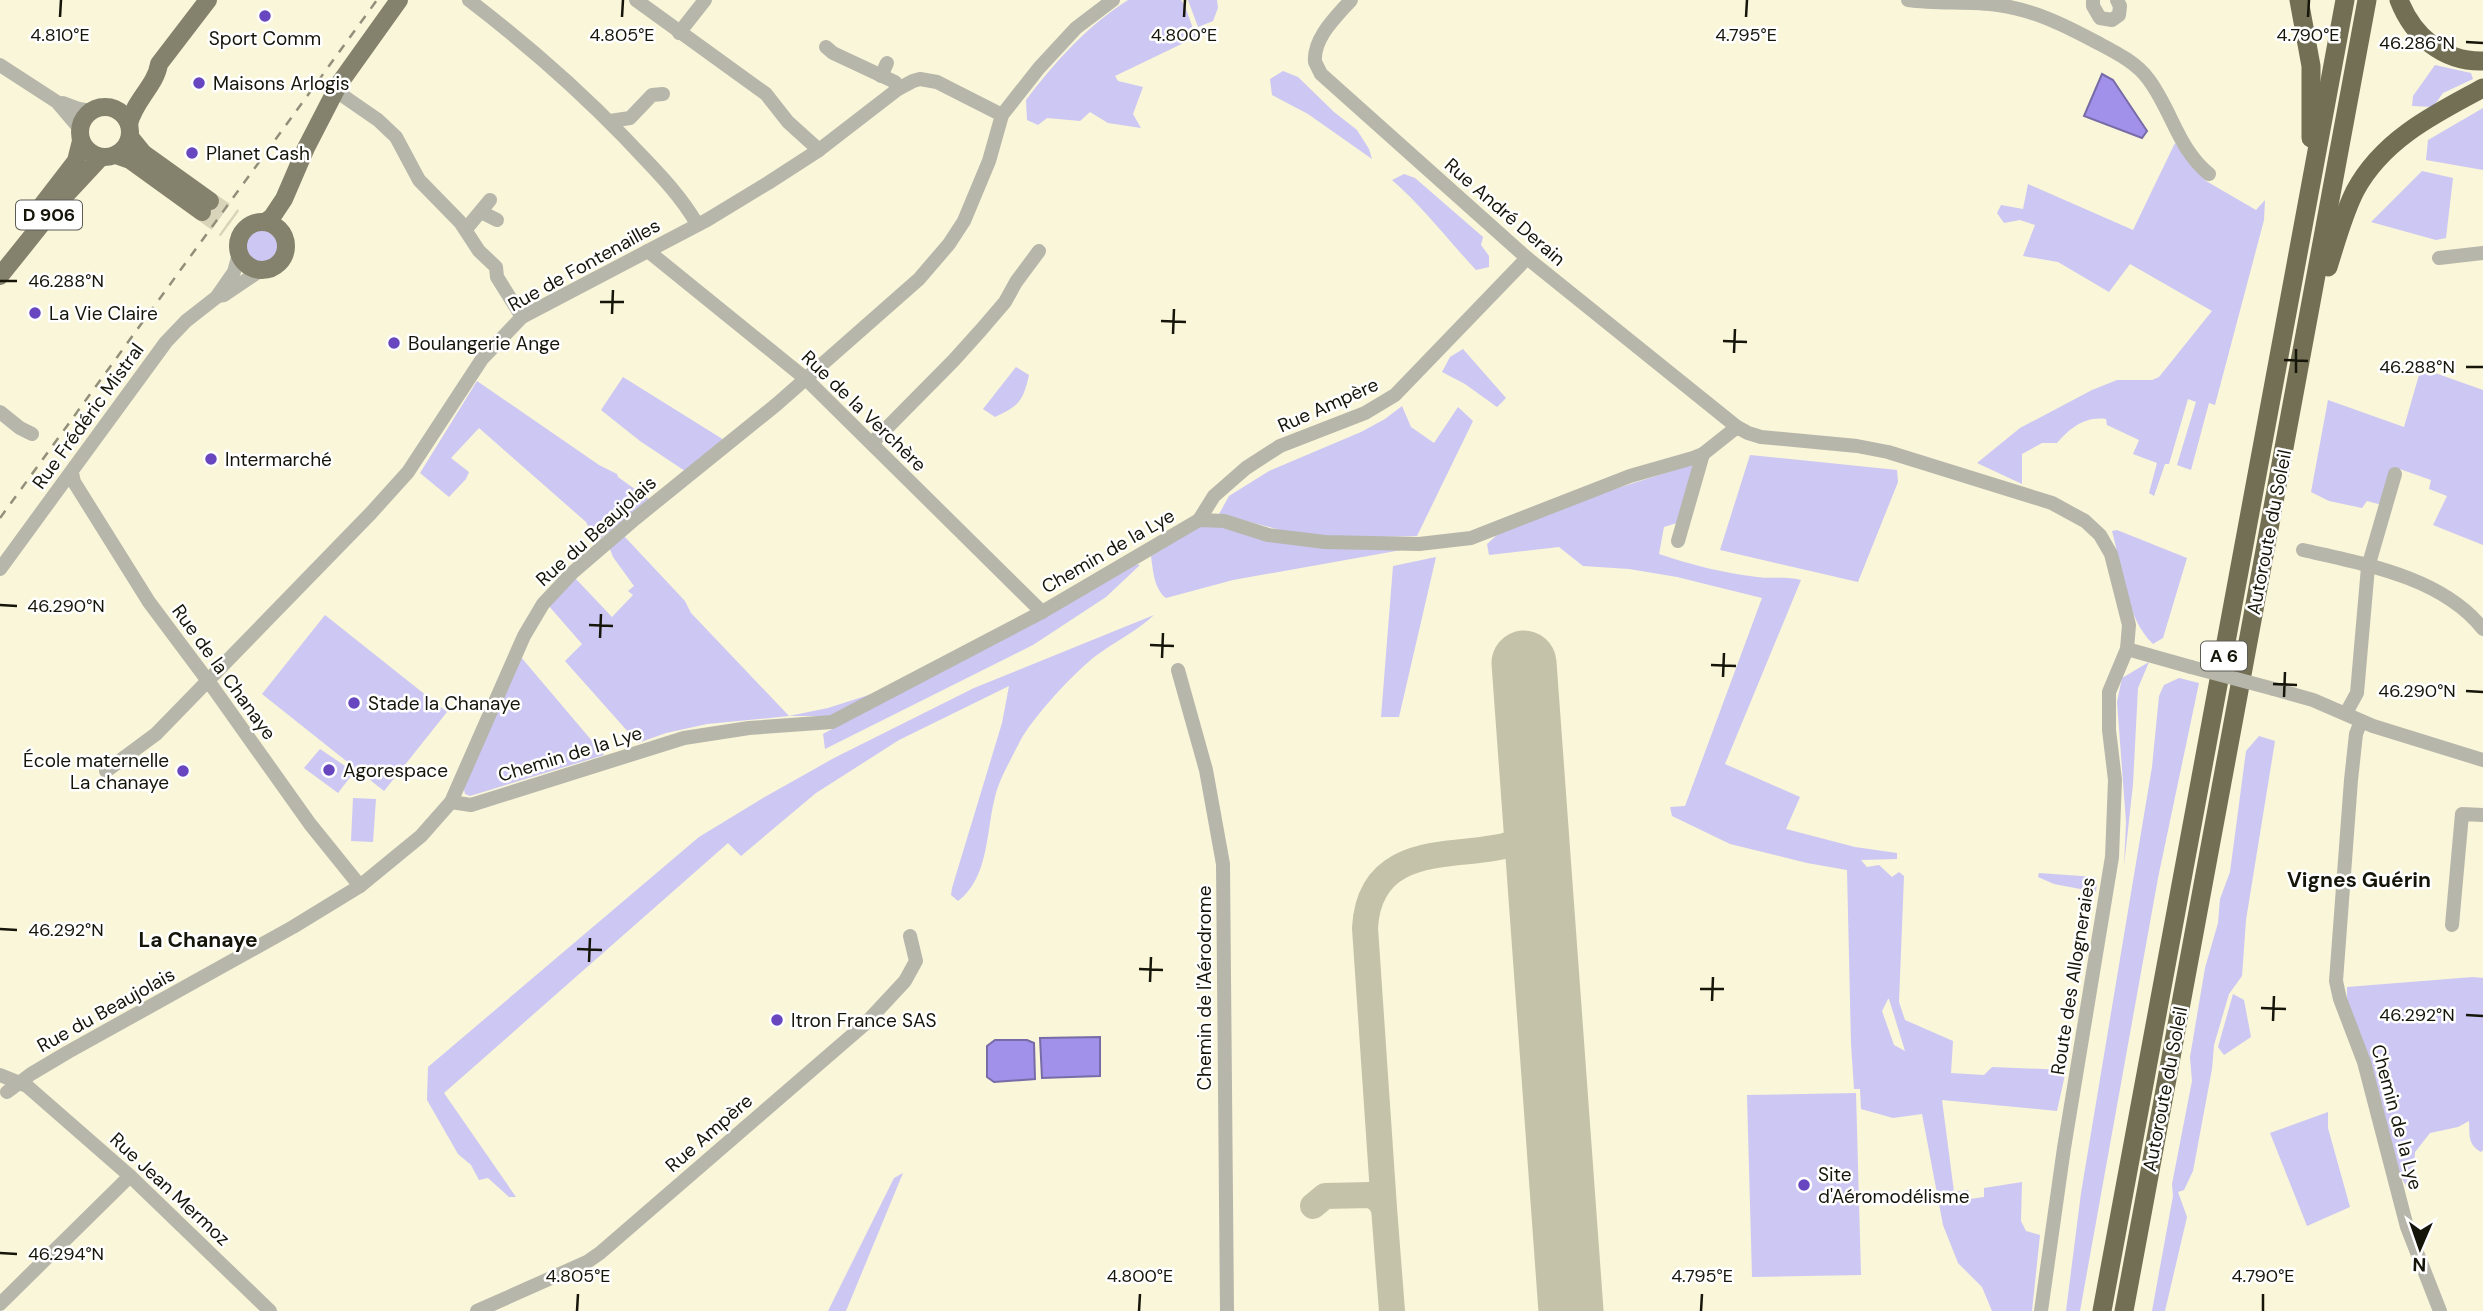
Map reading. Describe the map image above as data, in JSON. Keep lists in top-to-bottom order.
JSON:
{
  "streets": {
    "highway": ["Autoroute du Soleil", "A 6"],
    "main road": ["D 906"],
    "street": [
      "Rue André Derain",
      "Rue de Fontenailles",
      "Rue Ampère",
      "Rue de la Verchère",
      "Rue Frédéric Mistral",
      "Rue du Beaujolais",
      "Chemin de la Lye",
      "Rue de la Chanaye",
      "Route des Allogneraies",
      "Chemin de l'Aérodrome",
      "Rue Jean Mermoz"
    ]
  },
  "crossings": [
    ["Rue André Derain", "Rue Ampère"],
    ["Rue André Derain", "Chemin de la Lye"],
    ["Rue de Fontenailles", "Rue de la Verchère"],
    ["Rue de Fontenailles", "Rue du Beaujolais"],
    ["Rue de Fontenailles", "Rue de la Chanaye"],
    ["Rue Ampère", "Chemin de la Lye"],
    ["Rue de la Verchère", "Rue du Beaujolais"],
    ["Rue de la Verchère", "Chemin de la Lye"],
    ["Rue Frédéric Mistral", "Rue de la Chanaye"],
    ["Rue du Beaujolais", "Chemin de la Lye"],
    ["Rue du Beaujolais", "Rue de la Chanaye"],
    ["Rue du Beaujolais", "Rue Jean Mermoz"]
  ],
  "districts": ["Vignes Guérin", "La Chanaye"],
  "places": [
    "Sport Comm",
    "Maisons Arlogis",
    "Planet Cash",
    "La Vie Claire",
    "Boulangerie Ange",
    "Intermarché",
    "Stade la Chanaye",
    "Agorespace",
    "École maternelle La chanaye",
    "Itron France SAS",
    "Site d'Aéromodélisme"
  ],
  "north": "bottom",
  "coordinates": [
    "4.810°E",
    "4.805°E",
    "4.800°E",
    "4.795°E",
    "4.790°E",
    "46.286°N",
    "46.288°N",
    "46.290°N",
    "46.292°N",
    "46.294°N"
  ]
}
